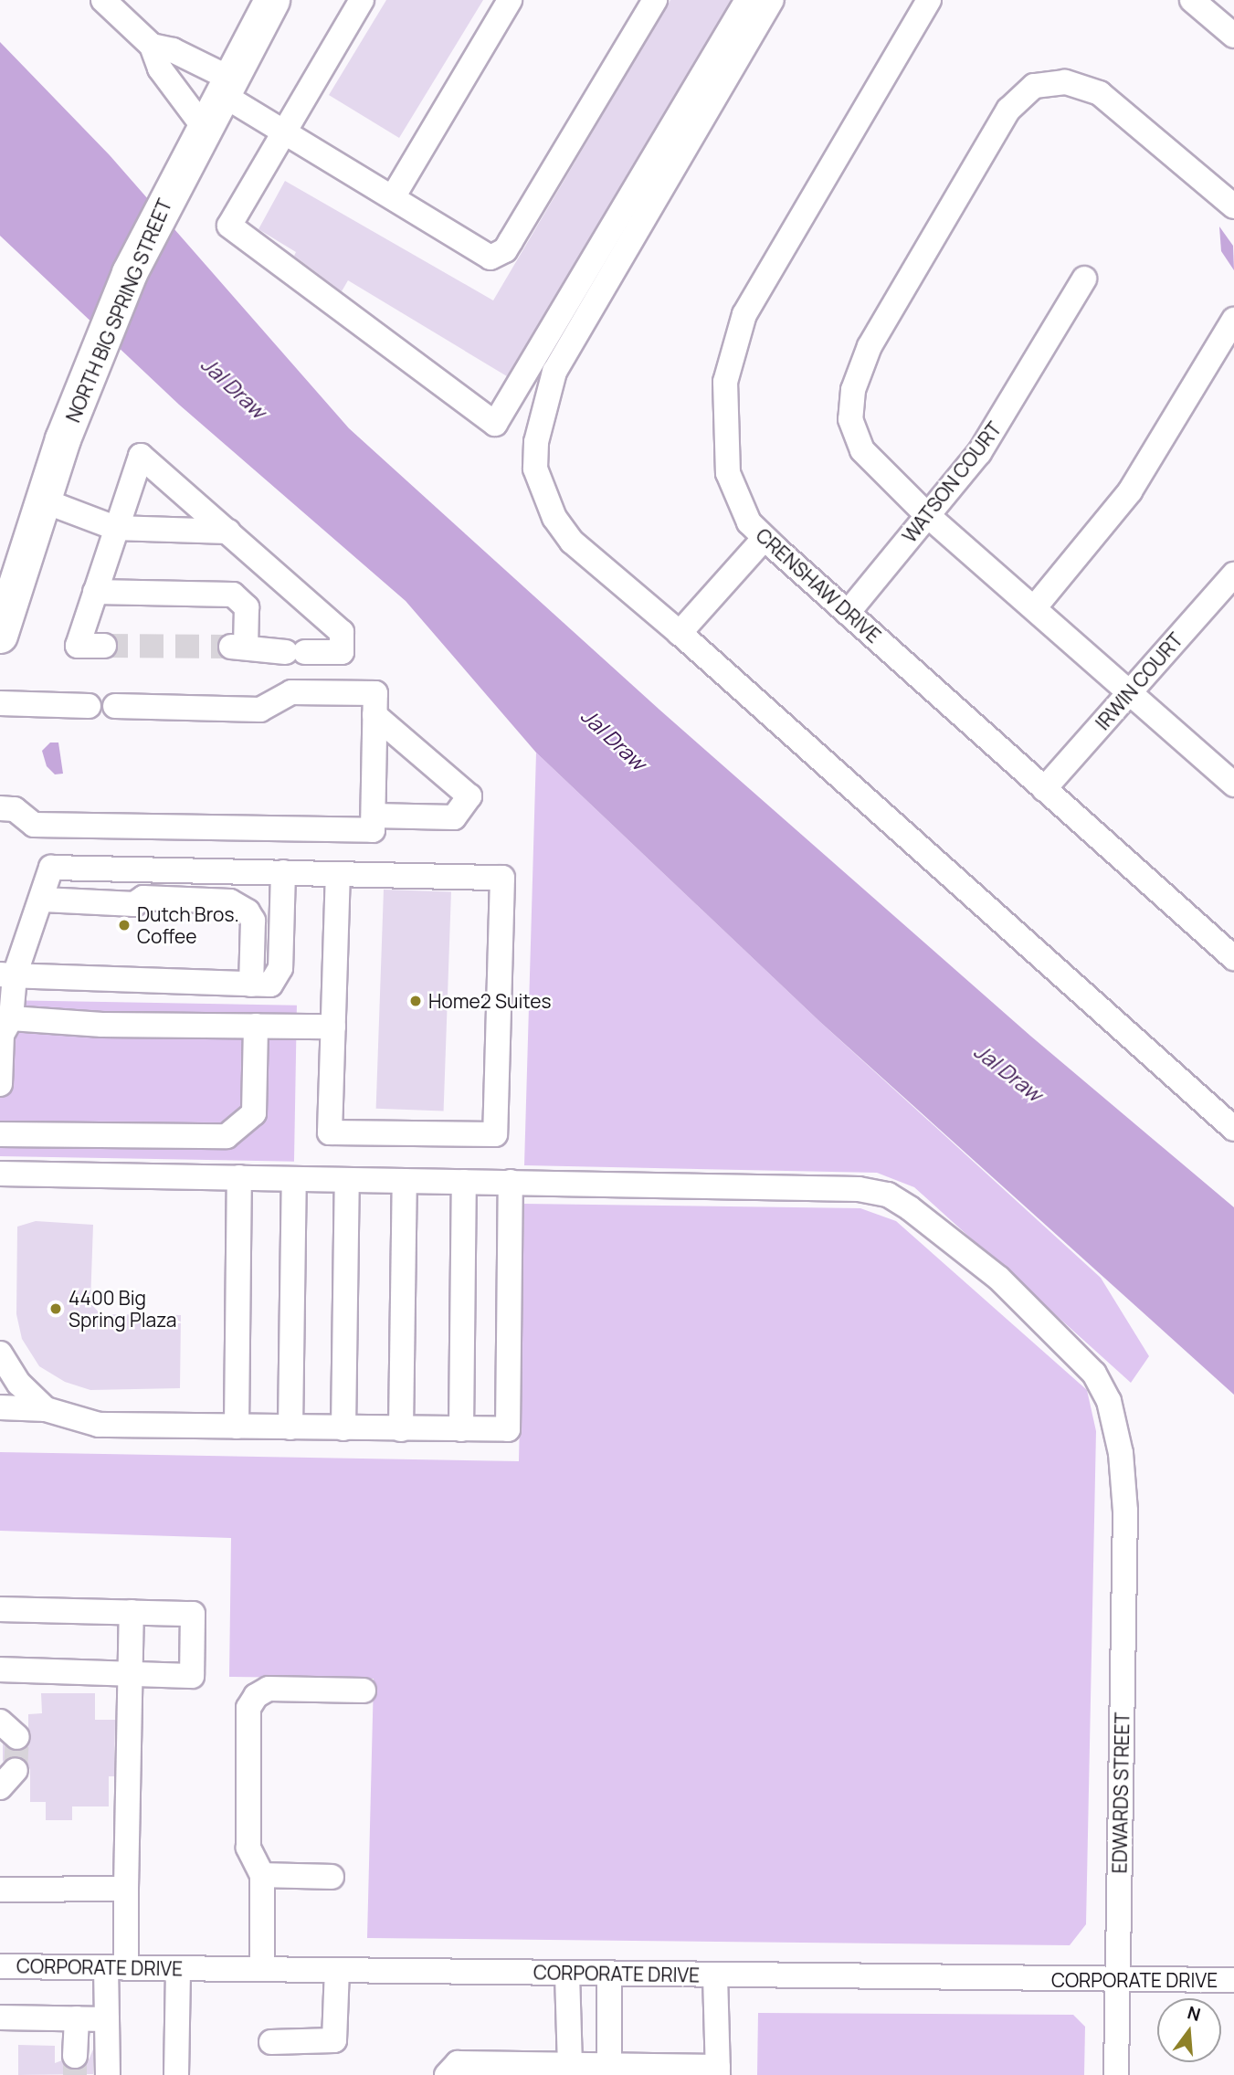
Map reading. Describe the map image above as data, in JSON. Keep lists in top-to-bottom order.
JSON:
{
  "streets": {
    "highway": ["NORTH BIG SPRING STREET"],
    "street": [
      "WATSON COURT",
      "CRENSHAW DRIVE",
      "IRWIN COURT",
      "EDWARDS STREET",
      "CORPORATE DRIVE"
    ]
  },
  "crossings": [
    ["WATSON COURT", "CRENSHAW DRIVE"],
    ["CRENSHAW DRIVE", "IRWIN COURT"],
    ["EDWARDS STREET", "CORPORATE DRIVE"]
  ],
  "water": ["Jal Draw"],
  "places": ["Dutch Bros. Coffee", "Home2 Suites", "4400 Big Spring Plaza"],
  "north": "top"
}
